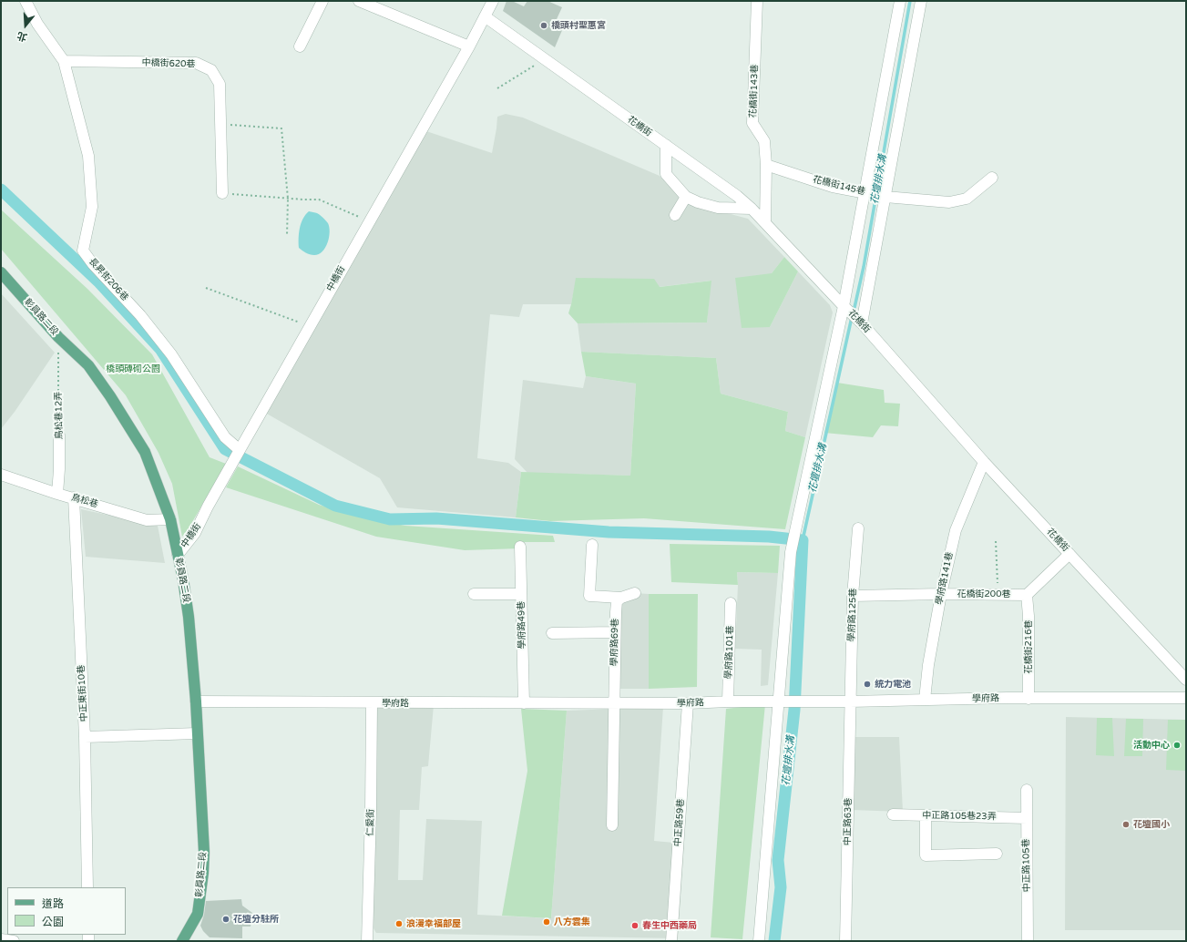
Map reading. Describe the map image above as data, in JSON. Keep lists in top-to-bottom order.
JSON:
{
  "streets": {
    "main road": ["彰員路二段"],
    "street": [
      "中橋街620巷",
      "花橋街143巷",
      "花橋街",
      "花橋街145巷",
      "中橋街",
      "長昇街206巷",
      "鳥松巷12弄",
      "鳥松巷",
      "學府路141巷",
      "花橋街200巷",
      "學府路125巷",
      "學府路49巷",
      "學府路69巷",
      "花橋街216巷",
      "學府路101巷",
      "中正東街10巷",
      "學府路",
      "中正路105巷23弄",
      "中正路63巷",
      "仁愛街",
      "中正路59巷",
      "中正路105巷"
    ]
  },
  "crossings": [
    ["中橋街620巷", "長昇街206巷"],
    ["花橋街143巷", "花橋街"],
    ["花橋街143巷", "花橋街145巷"],
    ["花橋街", "中橋街"],
    ["花橋街", "學府路141巷"],
    ["中橋街", "長昇街206巷"],
    ["中橋街", "彰員路二段"],
    ["彰員路二段", "鳥松巷12弄"],
    ["彰員路二段", "鳥松巷"],
    ["彰員路二段", "學府路"],
    ["鳥松巷12弄", "鳥松巷"],
    ["鳥松巷", "中正東街10巷"],
    ["學府路141巷", "花橋街200巷"],
    ["學府路141巷", "學府路"],
    ["花橋街200巷", "學府路125巷"],
    ["花橋街200巷", "花橋街216巷"],
    ["學府路125巷", "學府路"],
    ["學府路125巷", "中正路63巷"],
    ["學府路49巷", "學府路"],
    ["學府路69巷", "學府路"],
    ["花橋街216巷", "學府路"],
    ["學府路101巷", "學府路"],
    ["學府路", "中正路63巷"],
    ["學府路", "仁愛街"],
    ["學府路", "中正路59巷"],
    ["中正路105巷23弄", "中正路105巷"]
  ],
  "water": ["花壇排水溝"],
  "parks": ["橋頭磚砌公園"],
  "places": [
    "橋頭村聖惠宮",
    "統力電池",
    "活動中心",
    "花壇國小",
    "花壇分駐所",
    "八方雲集",
    "浪漫幸福部屋",
    "春生中西藥局"
  ],
  "legend": ["道路", "公園"],
  "north": "bottom"
}
